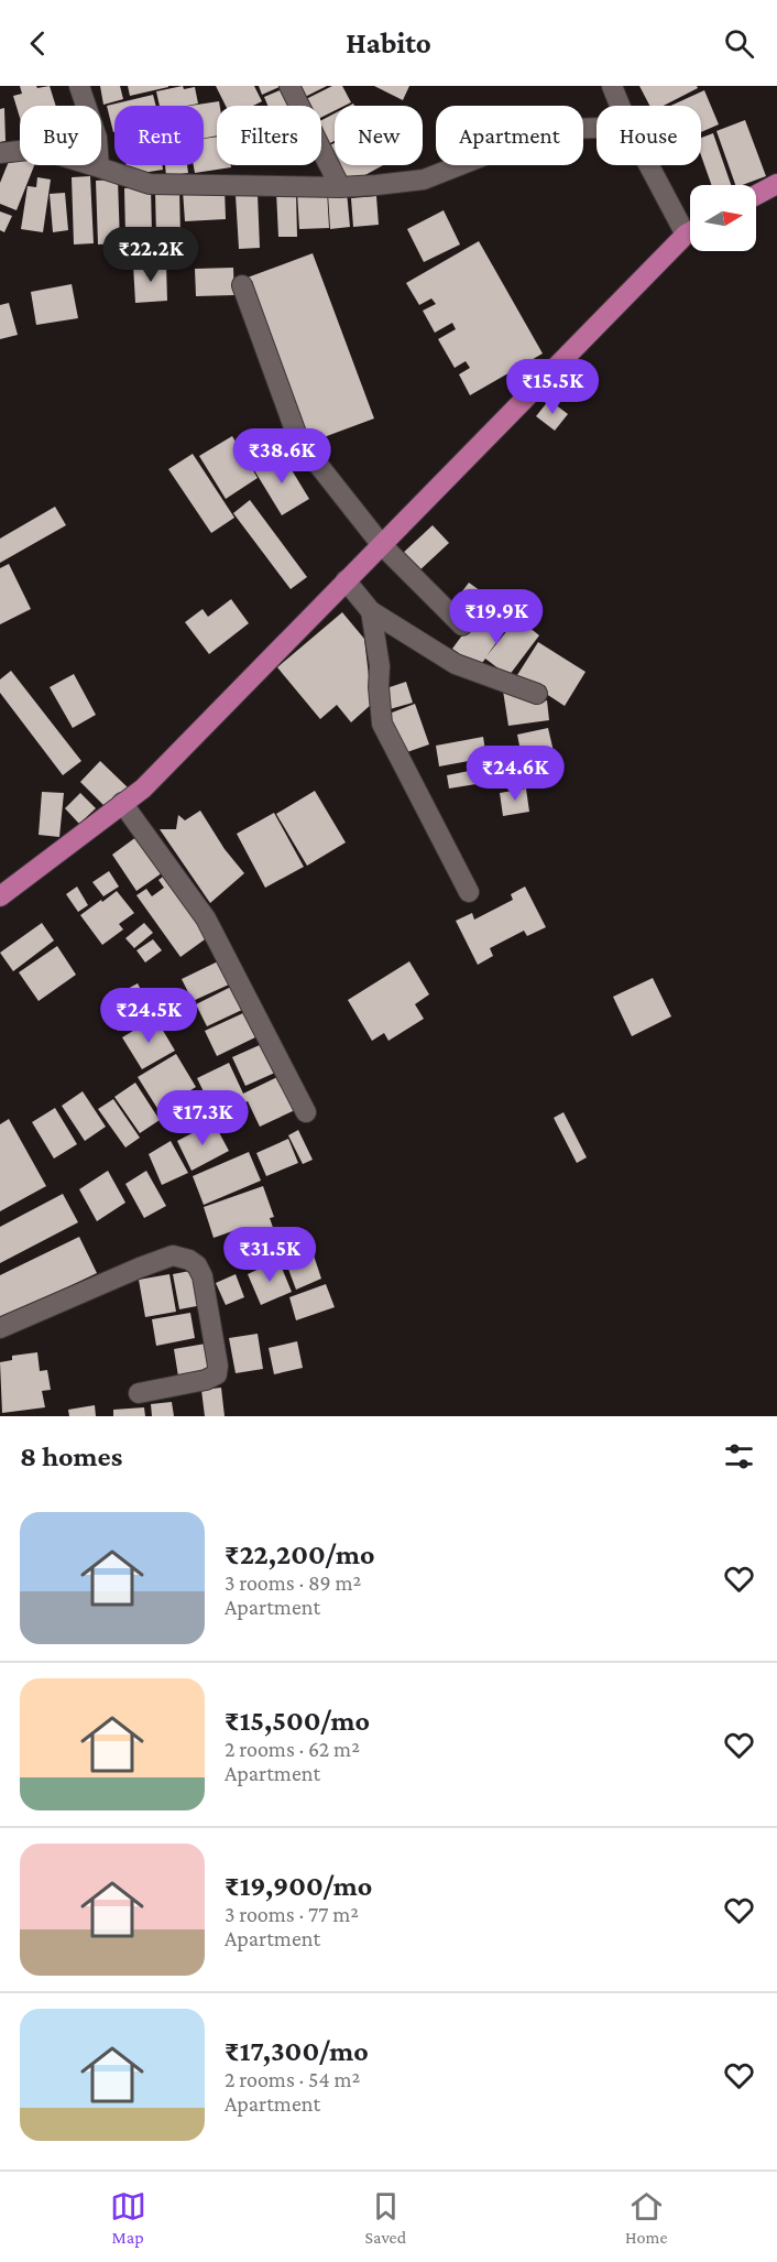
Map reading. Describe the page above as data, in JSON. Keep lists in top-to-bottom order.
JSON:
{
  "north": "right",
  "page": {
    "header": "Habito",
    "chip": [
      "Buy",
      "Rent",
      "Filters",
      "New",
      "Apartment",
      "House"
    ],
    "price": [
      "₹22.2K",
      "₹15.5K",
      "₹38.6K",
      "₹19.9K",
      "₹24.6K",
      "₹24.5K",
      "₹17.3K",
      "₹31.5K"
    ],
    "heading": "8 homes",
    "list": [
      {
        "name": "₹22,200/mo",
        "note": "3 rooms · 89 m² · Apartment"
      },
      {
        "name": "₹15,500/mo",
        "note": "2 rooms · 62 m² · Apartment"
      },
      {
        "name": "₹19,900/mo",
        "note": "3 rooms · 77 m² · Apartment"
      },
      {
        "name": "₹17,300/mo",
        "note": "2 rooms · 54 m² · Apartment"
      }
    ],
    "tabs": ["Map", "Saved", "Home"]
  }
}
